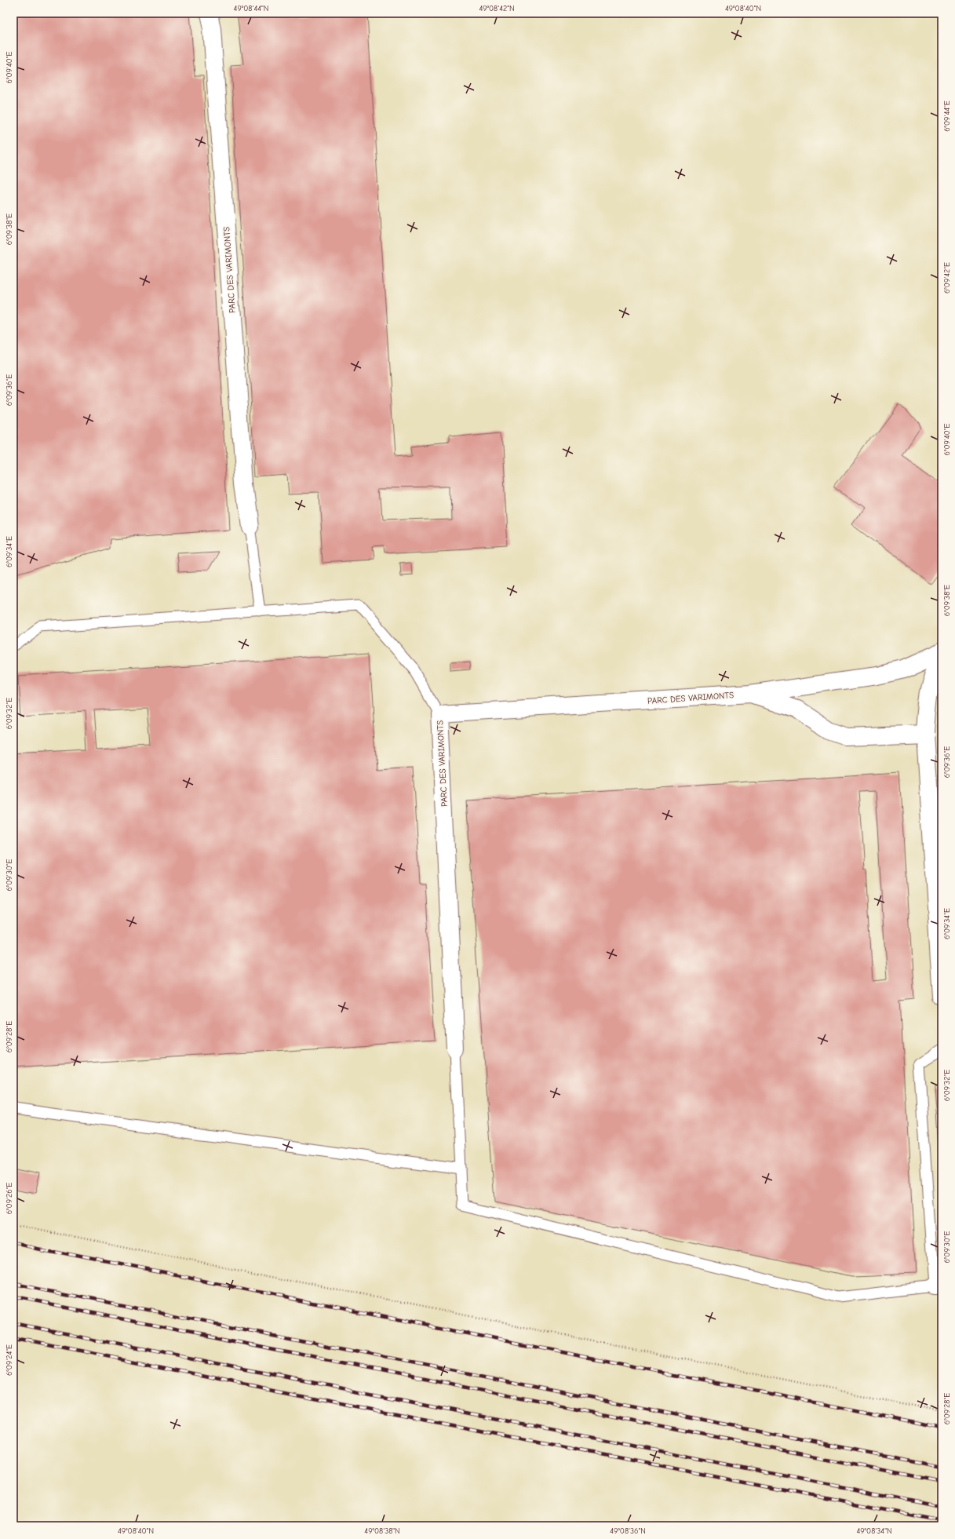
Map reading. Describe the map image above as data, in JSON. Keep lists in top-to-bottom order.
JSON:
{
  "streets": {
    "street": ["PARC DES VARIMONTS"]
  },
  "coordinates": [
    "49°08'44\"N",
    "49°08'42\"N",
    "49°08'40\"N",
    "6°09'40\"E",
    "6°09'44\"E",
    "6°09'38\"E",
    "6°09'42\"E",
    "6°09'36\"E",
    "6°09'34\"E",
    "6°09'32\"E",
    "6°09'30\"E",
    "6°09'28\"E",
    "6°09'26\"E",
    "6°09'24\"E",
    "49°08'38\"N",
    "49°08'36\"N",
    "49°08'34\"N"
  ]
}
